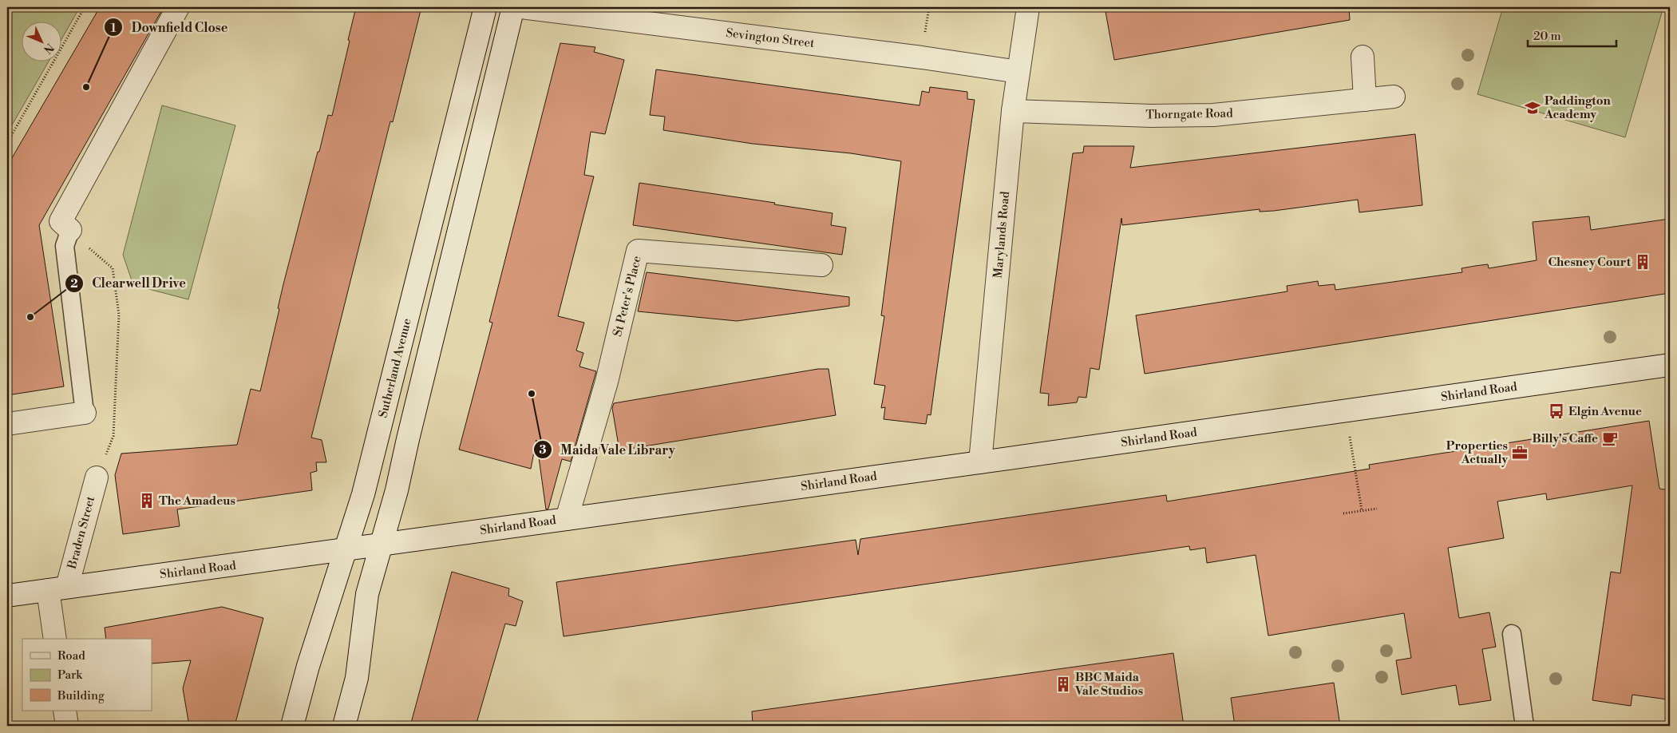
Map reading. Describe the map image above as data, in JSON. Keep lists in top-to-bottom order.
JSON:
{
  "streets": {
    "street": [
      "Sevington Street",
      "Thorngate Road",
      "Marylands Road",
      "St Peter's Place",
      "Sutherland Avenue",
      "Shirland Road",
      "Braden Street"
    ]
  },
  "crossings": [
    ["Sevington Street", "Marylands Road"],
    ["Thorngate Road", "Marylands Road"],
    ["Marylands Road", "Shirland Road"],
    ["St Peter's Place", "Shirland Road"],
    ["Sutherland Avenue", "Shirland Road"],
    ["Shirland Road", "Braden Street"]
  ],
  "places": {
    "other": ["Downfield Close", "Clearwell Drive", "Maida Vale Library"],
    "school or university": ["Paddington Academy"],
    "building": ["Chesney Court", "The Amadeus", "BBC Maida Vale Studios"],
    "bus stop": ["Elgin Avenue"],
    "cafe": ["Billy's Caffe"],
    "office": ["Properties Actually"]
  },
  "legend": ["Road", "Park", "Building"],
  "scale_bar": "20 m",
  "north": "bottom right"
}
